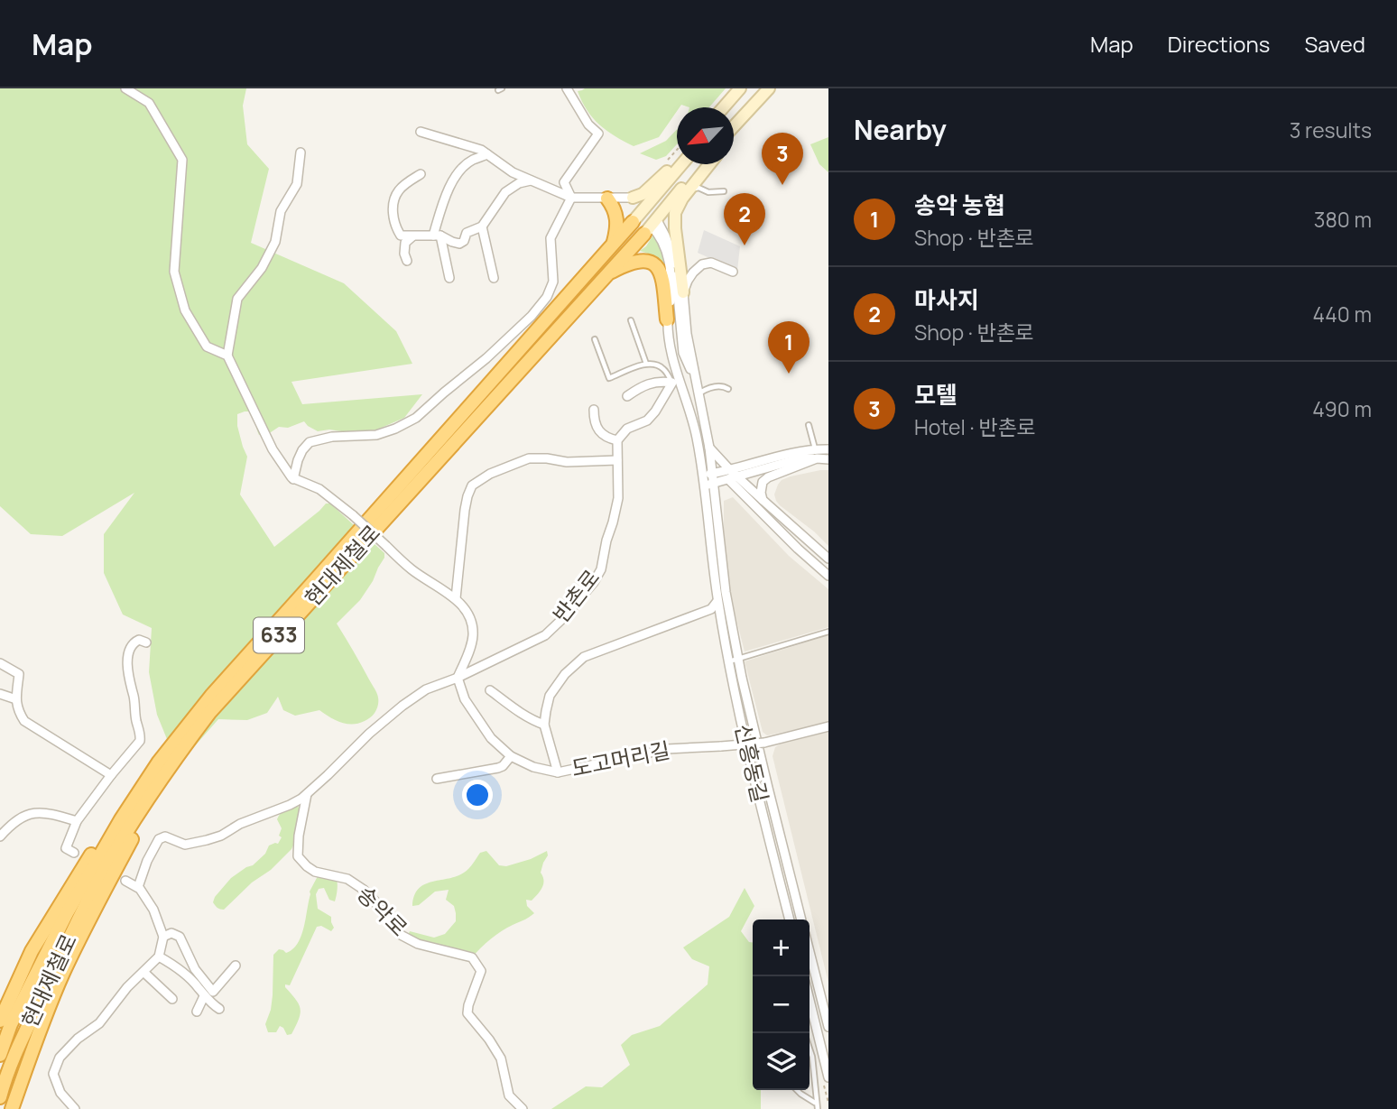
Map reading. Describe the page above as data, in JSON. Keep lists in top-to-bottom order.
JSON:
{
  "streets": {
    "highway": ["현대제철로", "633"],
    "street": [
      "반촌로",
      "도고머리길",
      "신흥동길",
      "송악로"
    ]
  },
  "crossings": [
    ["현대제철로", "633"],
    ["현대제철로", "신흥동길"],
    ["반촌로", "도고머리길"],
    ["633", "신흥동길"]
  ],
  "north": "bottom left",
  "page": {
    "header": "Map",
    "nav": ["Map", "Directions", "Saved"],
    "heading": ["Nearby", "3 results"],
    "pins": ["3", "2", "1"],
    "list": [
      {
        "mark": "1",
        "name": "송악 농협",
        "note": "Shop · 반촌로",
        "value": "380 m"
      },
      {
        "mark": "2",
        "name": "마사지",
        "note": "Shop · 반촌로",
        "value": "440 m"
      },
      {
        "mark": "3",
        "name": "모텔",
        "note": "Hotel · 반촌로",
        "value": "490 m"
      }
    ],
    "map_buttons": ["+", "−"]
  }
}
